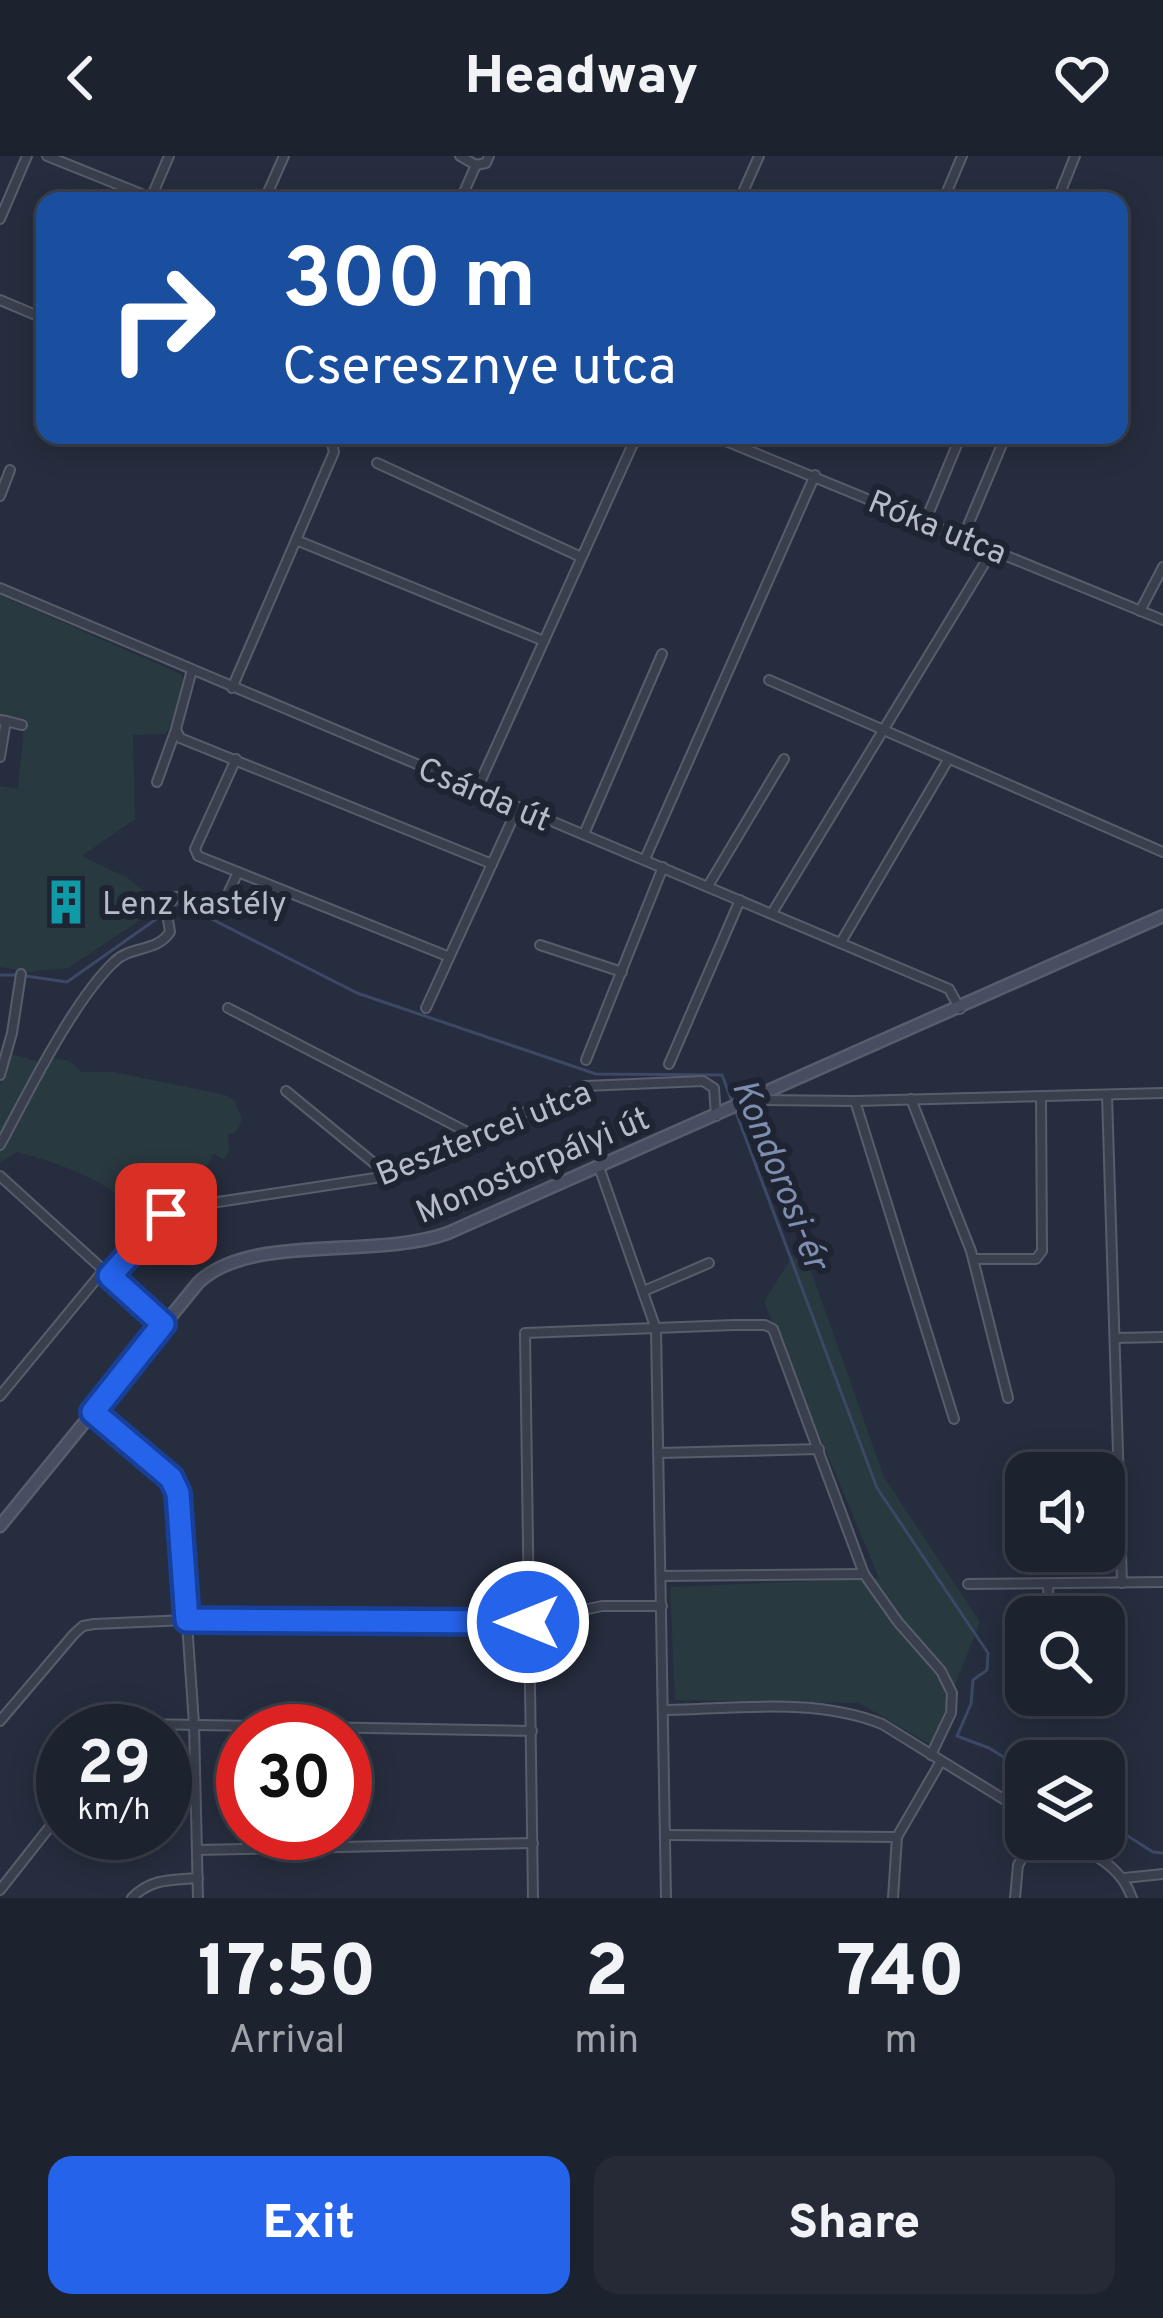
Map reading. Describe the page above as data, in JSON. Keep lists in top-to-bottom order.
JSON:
{
  "streets": {
    "street": [
      "Róka utca",
      "Csárda út",
      "Besztercei utca",
      "Monostorpályi út"
    ]
  },
  "crossings": [
    ["Csárda út", "Monostorpályi út"],
    ["Besztercei utca", "Monostorpályi út"]
  ],
  "water": ["Kondorosi-ér"],
  "places": {
    "building": ["Lenz kastély"]
  },
  "page": {
    "header": "Headway",
    "turn": ["300 m", "Cseresznye utca"],
    "speed": "29 km/h",
    "limit": "30",
    "eta": [
      "17:50",
      "Arrival",
      "2",
      "min",
      "740",
      "m"
    ],
    "buttons": ["Exit", "Share"]
  }
}
